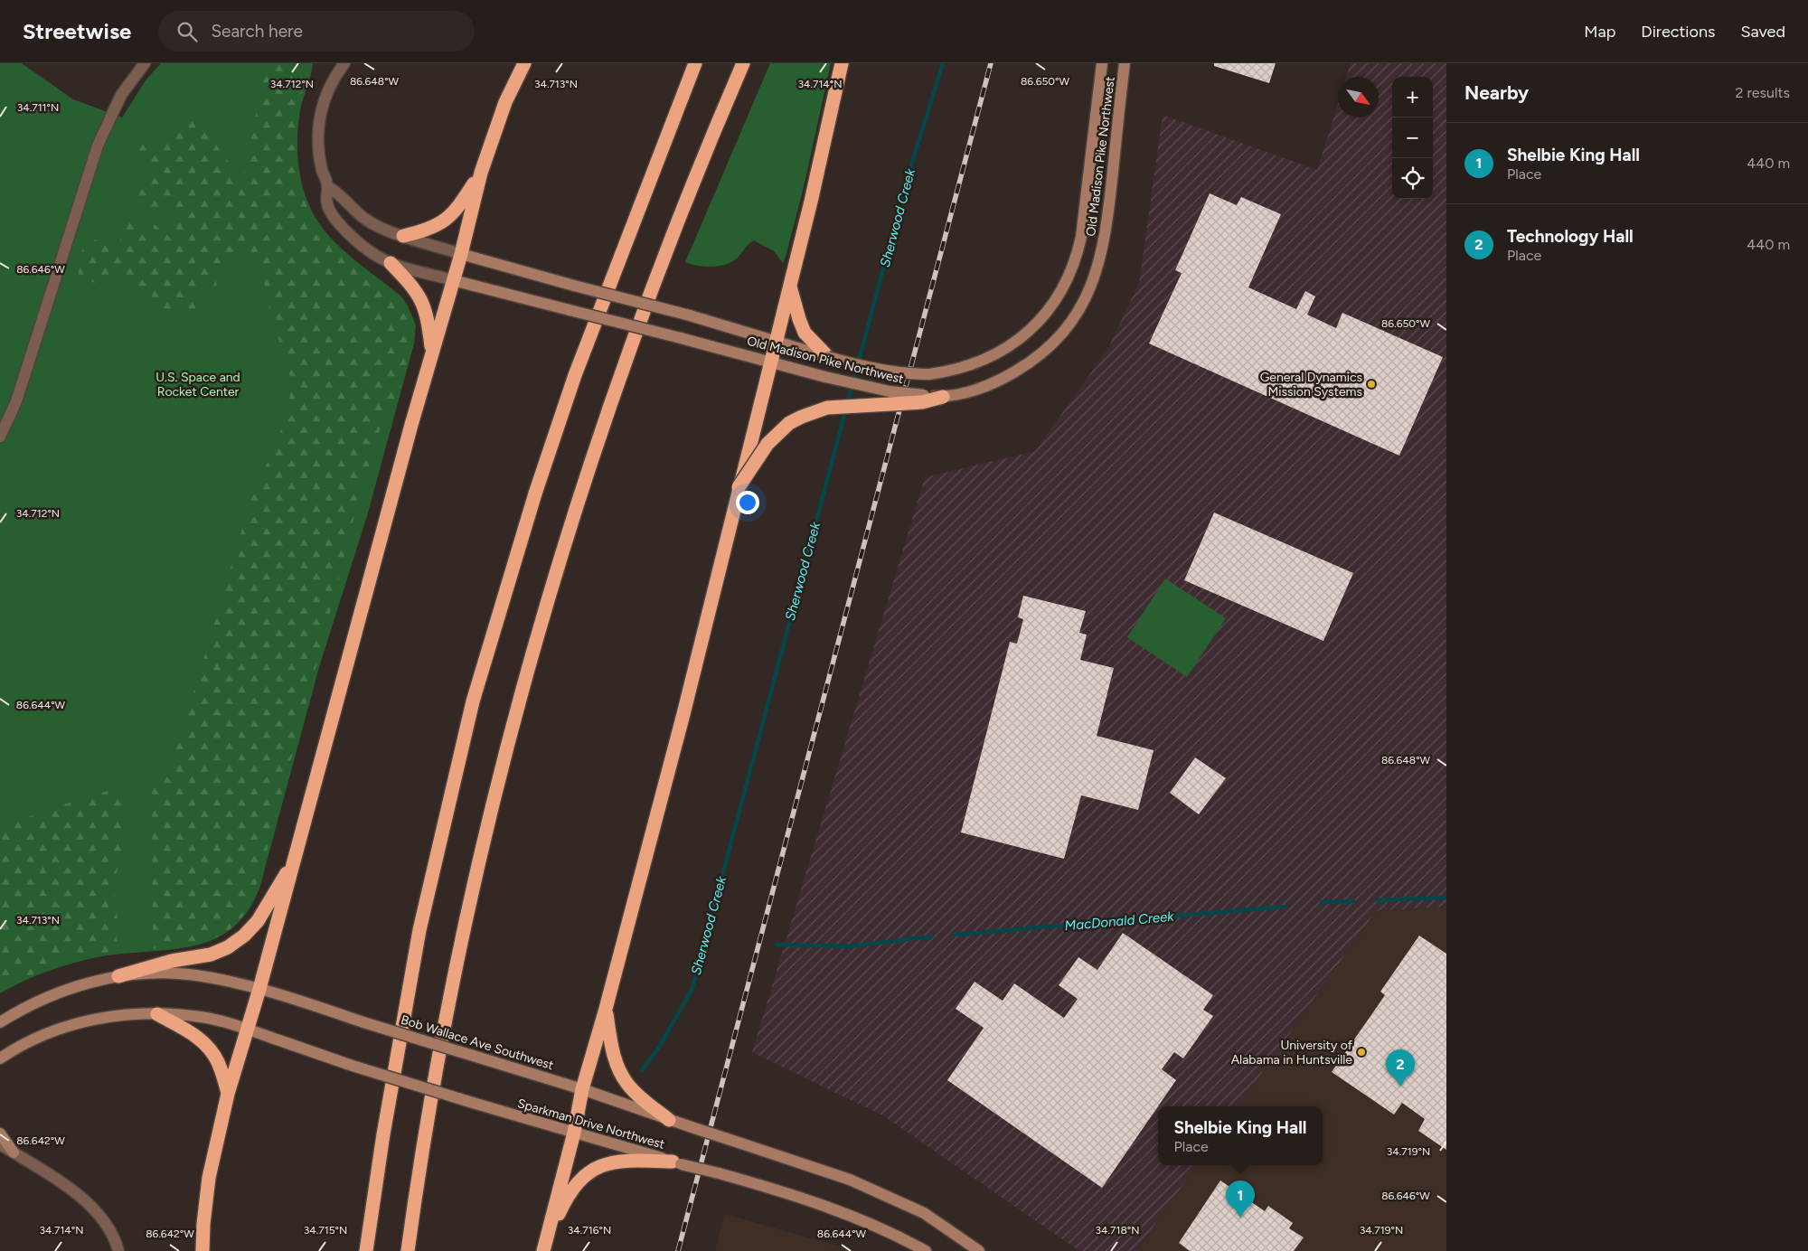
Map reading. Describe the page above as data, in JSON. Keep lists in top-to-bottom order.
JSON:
{
  "streets": {
    "main road": ["Old Madison Pike Northwest", "Bob Wallace Ave Southwest", "Sparkman Drive Northwest"]
  },
  "crossings": [
    ["Bob Wallace Ave Southwest", "Sparkman Drive Northwest"]
  ],
  "water": ["Sherwood Creek", "MacDonald Creek"],
  "parks": ["U.S. Space and Rocket Center"],
  "places": ["General Dynamics Mission Systems", "University of Alabama in Huntsville"],
  "north": "bottom right",
  "page": {
    "header": "Streetwise",
    "search": "Search here",
    "nav": ["Map", "Directions", "Saved"],
    "heading": ["Nearby", "2 results"],
    "map_buttons": ["+", "−"],
    "list": [
      {
        "mark": "1",
        "name": "Shelbie King Hall",
        "note": "Place",
        "value": "440 m"
      },
      {
        "mark": "2",
        "name": "Technology Hall",
        "note": "Place",
        "value": "440 m"
      }
    ],
    "pins": ["2", "1"],
    "popup": ["Shelbie King Hall", "Place"]
  },
  "coordinates": [
    "86.648°W",
    "86.650°W",
    "34.714°N",
    "34.712°N",
    "34.713°N",
    "34.711°N",
    "86.646°W",
    "86.644°W",
    "86.642°W",
    "34.719°N",
    "34.715°N",
    "34.716°N",
    "34.718°N"
  ]
}
